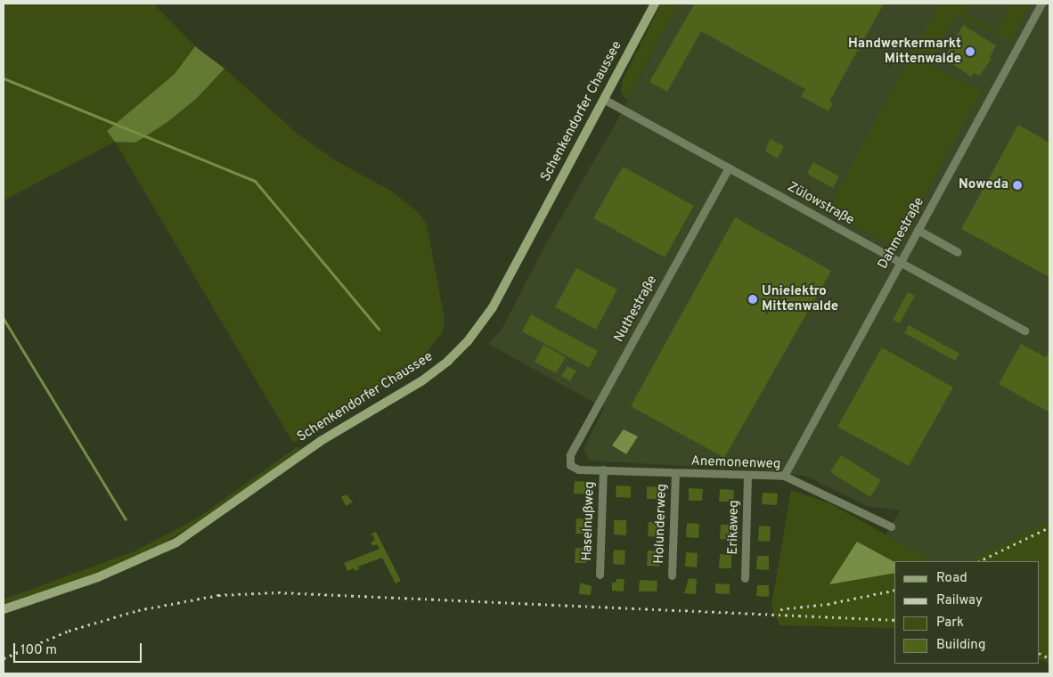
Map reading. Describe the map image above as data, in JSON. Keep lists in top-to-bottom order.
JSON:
{
  "streets": {
    "main road": ["Schenkendorfer Chaussee"],
    "street": [
      "Zülowstraße",
      "Dahmestraße",
      "Nuthestraße",
      "Anemonenweg",
      "Haselnußweg",
      "Holunderweg",
      "Erikaweg"
    ]
  },
  "crossings": [
    ["Schenkendorfer Chaussee", "Zülowstraße"],
    ["Zülowstraße", "Dahmestraße"],
    ["Zülowstraße", "Nuthestraße"],
    ["Dahmestraße", "Anemonenweg"],
    ["Nuthestraße", "Anemonenweg"],
    ["Anemonenweg", "Haselnußweg"],
    ["Anemonenweg", "Holunderweg"],
    ["Anemonenweg", "Erikaweg"]
  ],
  "places": ["Handwerkermarkt Mittenwalde", "Noweda", "Unielektro Mittenwalde"],
  "legend": [
    "Road",
    "Railway",
    "Park",
    "Building"
  ],
  "scale_bar": "100 m"
}
